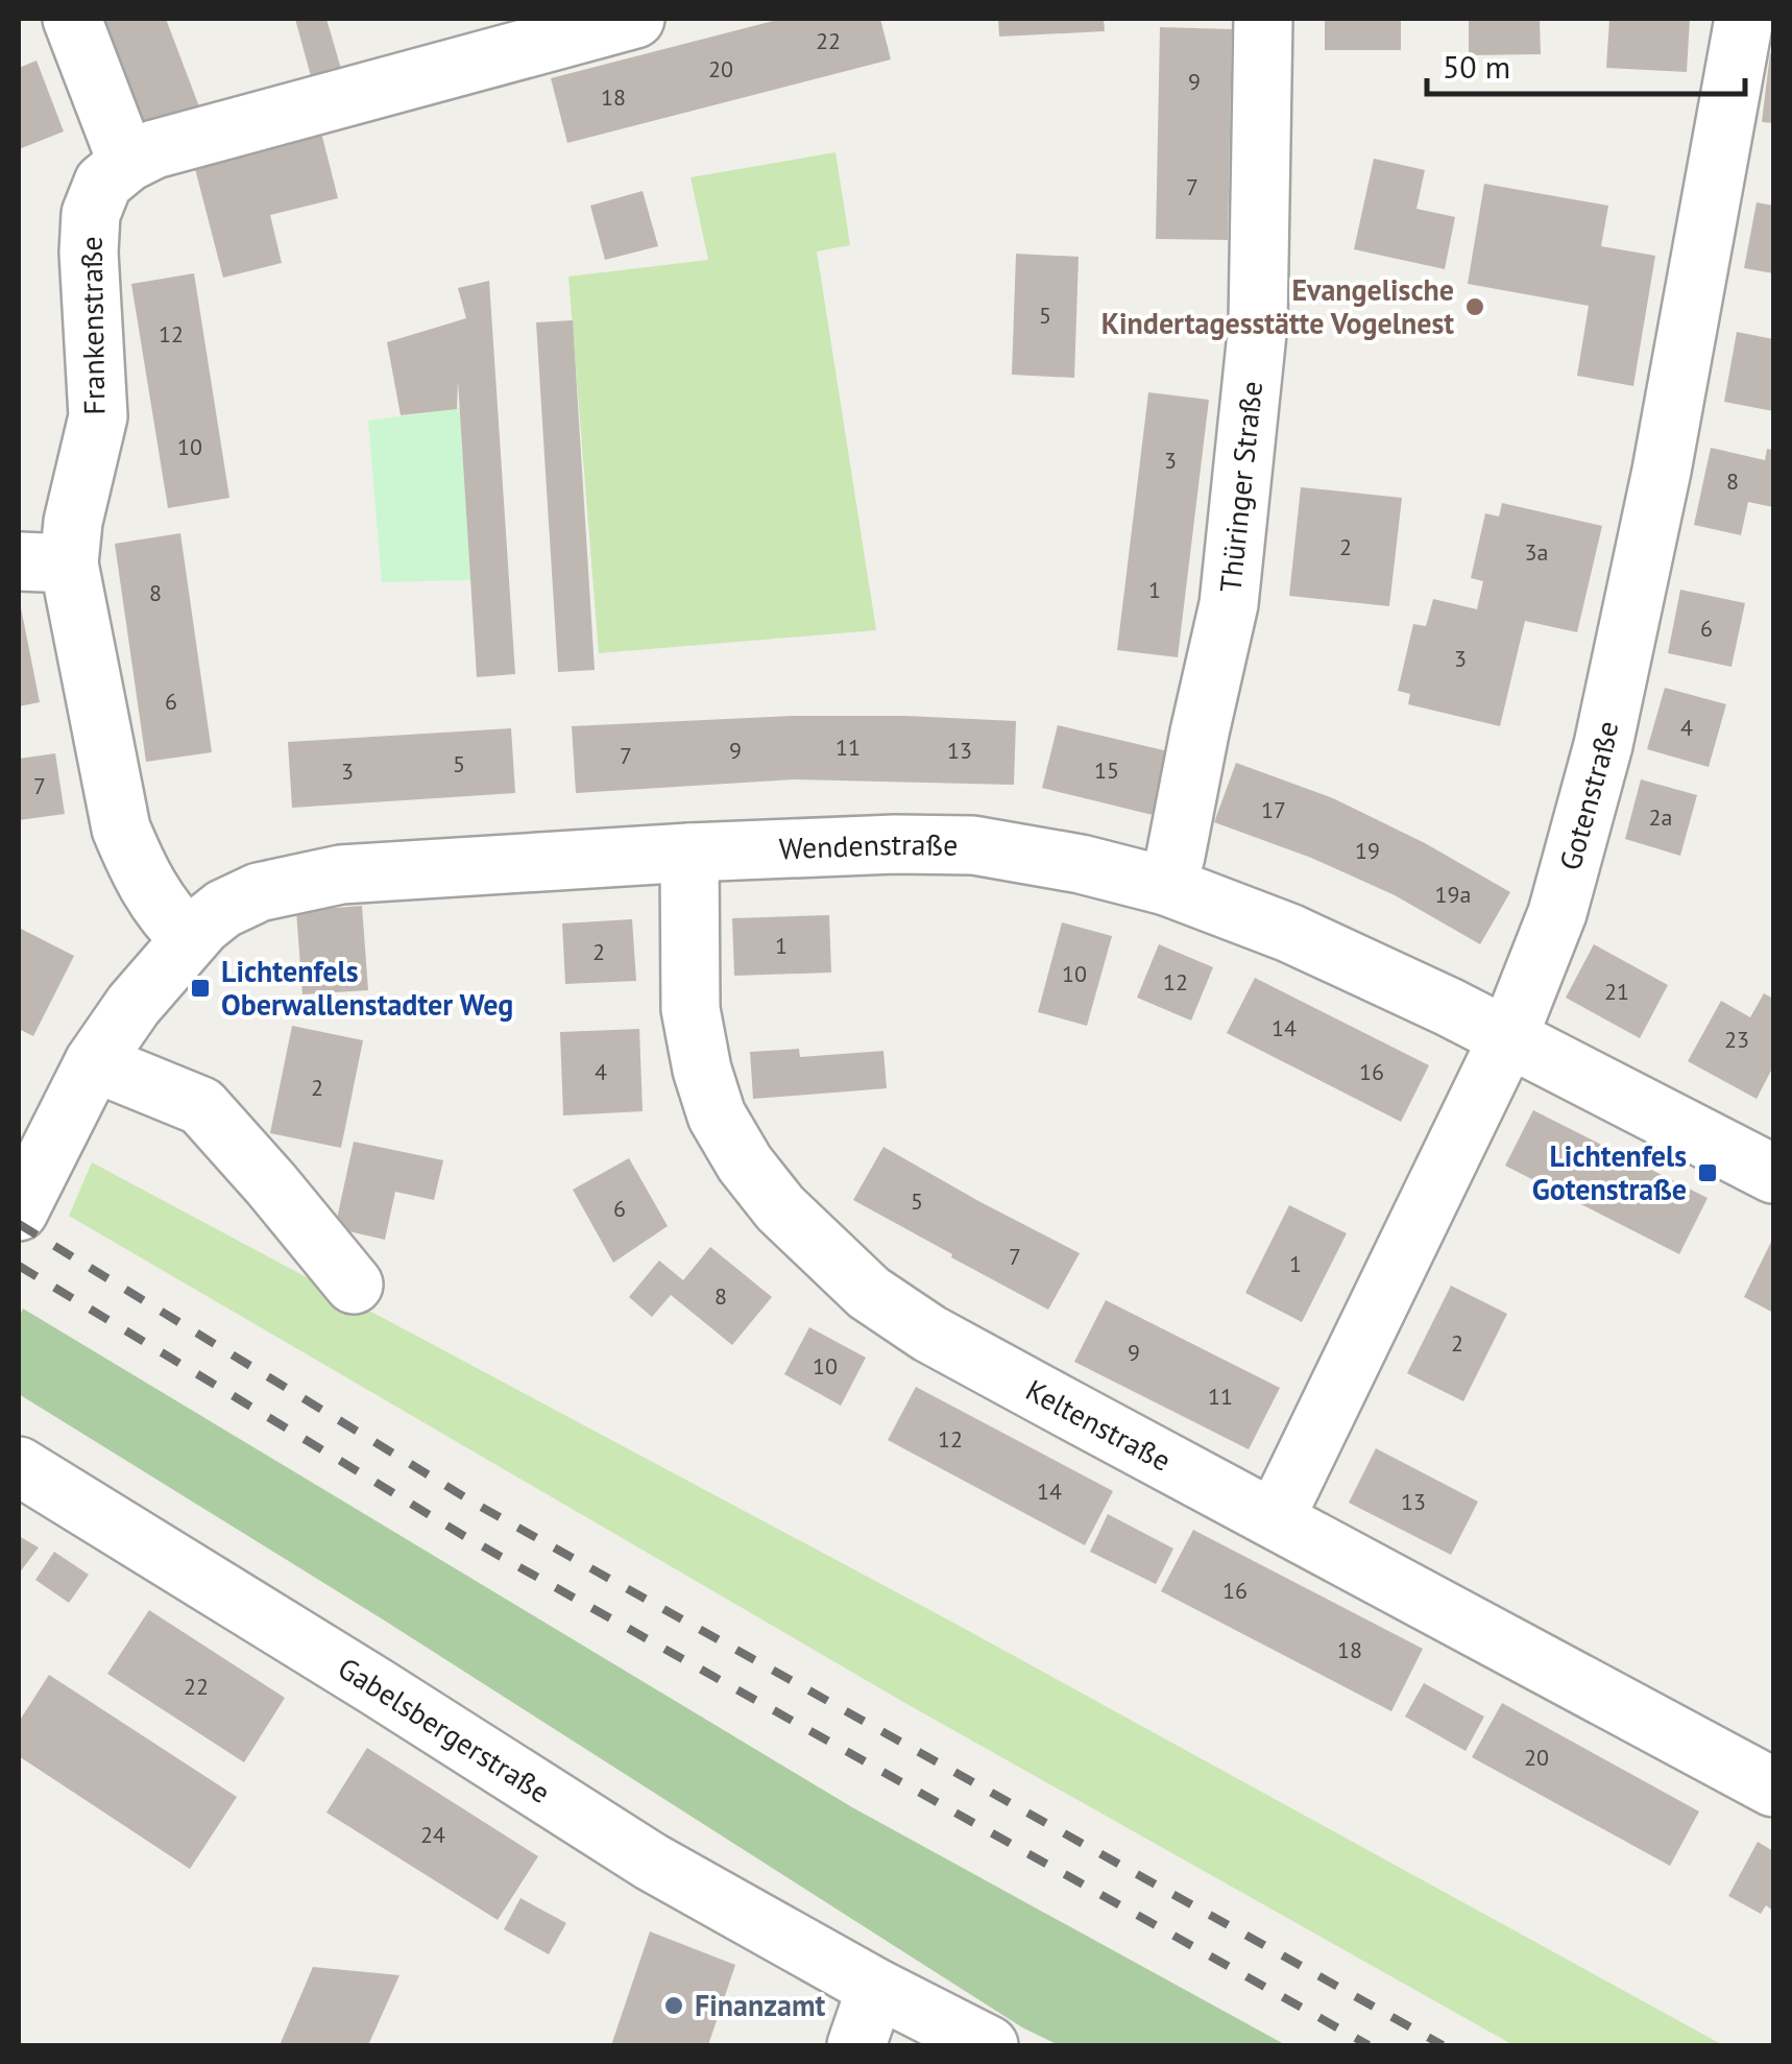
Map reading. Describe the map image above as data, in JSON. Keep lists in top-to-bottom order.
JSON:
{
  "streets": {
    "street": [
      "Frankenstraße",
      "Thüringer Straße",
      "Gotenstraße",
      "Wendenstraße",
      "Keltenstraße",
      "Gabelsbergerstraße"
    ]
  },
  "crossings": [
    ["Frankenstraße", "Wendenstraße"],
    ["Thüringer Straße", "Wendenstraße"],
    ["Gotenstraße", "Wendenstraße"],
    ["Gotenstraße", "Keltenstraße"],
    ["Wendenstraße", "Keltenstraße"]
  ],
  "places": {
    "other": ["Evangelische Kindertagesstätte Vogelnest", "Finanzamt"],
    "transit": ["Lichtenfels Oberwallenstadter Weg", "Lichtenfels Gotenstraße"]
  },
  "house_numbers": [
    "22",
    "20",
    "9",
    "18",
    "7",
    "5",
    "12",
    "10",
    "3",
    "8",
    "2",
    "3a",
    "1",
    "8",
    "6",
    "3",
    "6",
    "4",
    "11",
    "9",
    "13",
    "7",
    "5",
    "15",
    "3",
    "7",
    "17",
    "2a",
    "19",
    "19a",
    "1",
    "2",
    "10",
    "12",
    "21",
    "14",
    "23",
    "4",
    "16",
    "2",
    "5",
    "6",
    "7",
    "1",
    "8",
    "2",
    "9",
    "10",
    "11",
    "12",
    "14",
    "13",
    "16",
    "18",
    "22",
    "20",
    "24"
  ],
  "scale_bar": "50 m"
}
